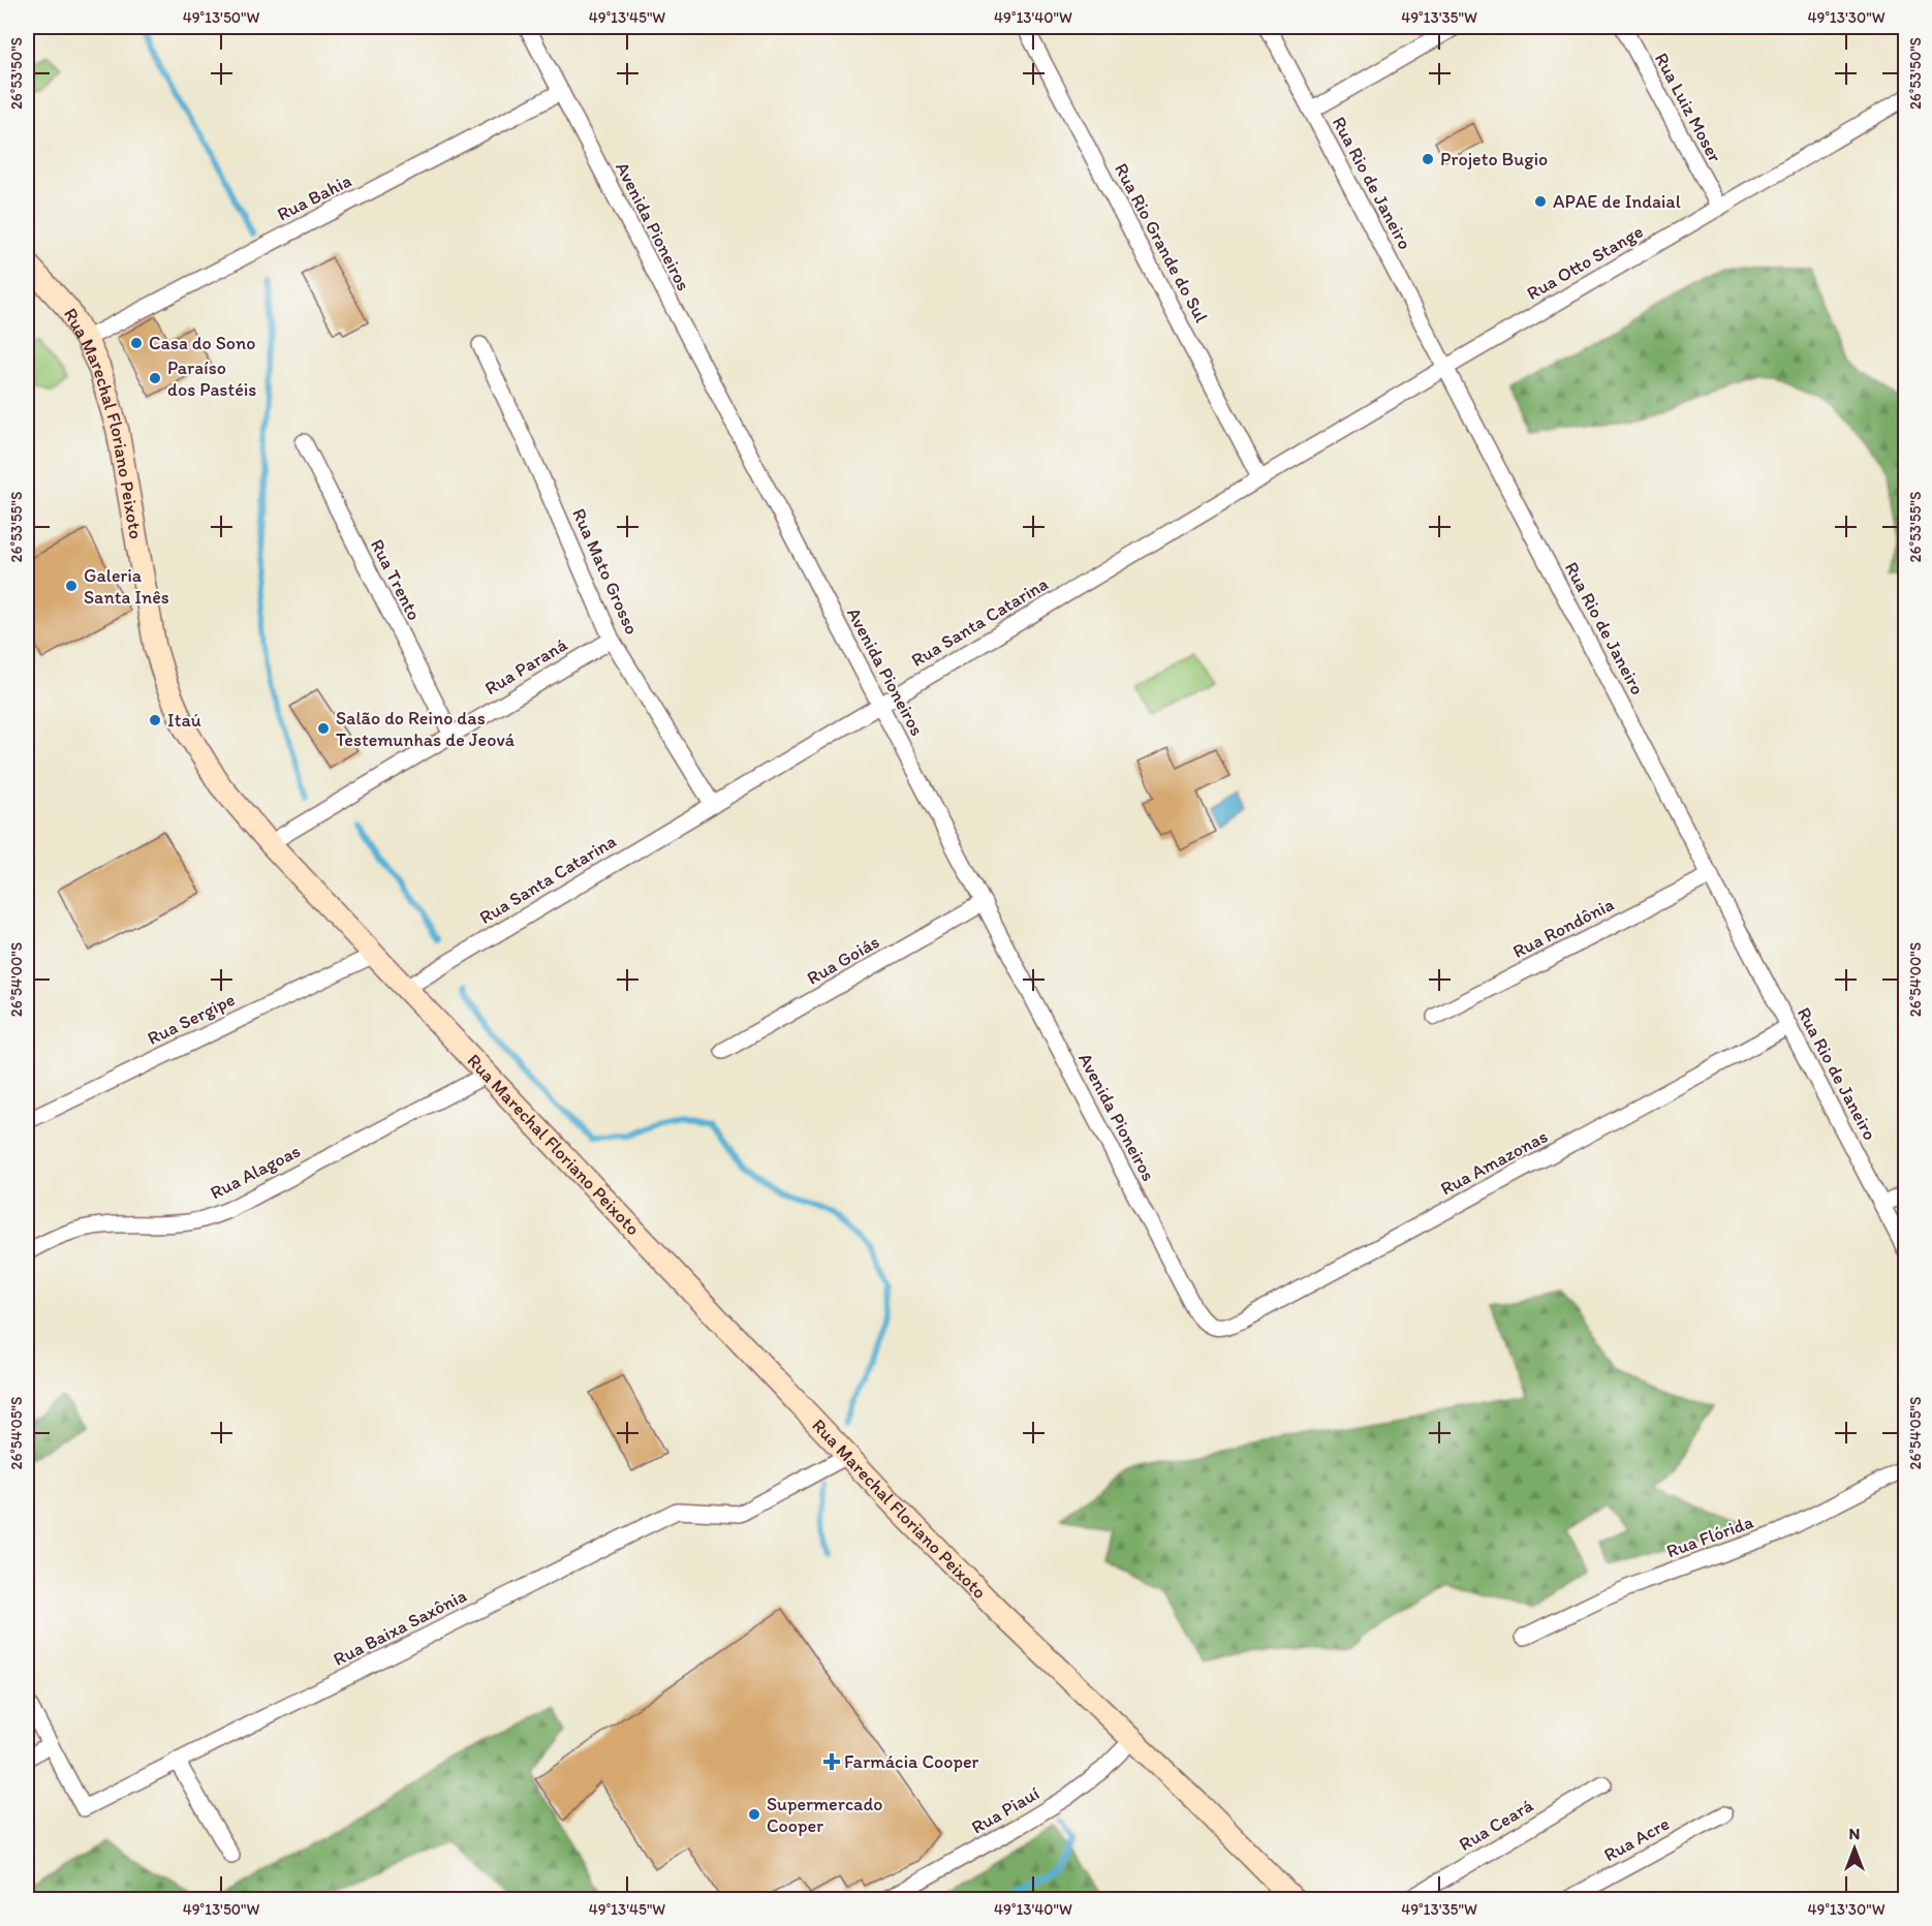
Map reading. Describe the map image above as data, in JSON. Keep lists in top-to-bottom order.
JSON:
{
  "streets": {
    "main road": ["Rua Marechal Floriano Peixoto"],
    "street": [
      "Rua Luiz Moser",
      "Rua Rio de Janeiro",
      "Rua Bahia",
      "Avenida Pioneiros",
      "Rua Rio Grande do Sul",
      "Rua Otto Stange",
      "Rua Mato Grosso",
      "Rua Trento",
      "Rua Santa Catarina",
      "Rua Paraná",
      "Rua Rondônia",
      "Rua Goiás",
      "Rua Sergipe",
      "Rua Amazonas",
      "Rua Alagoas",
      "Rua Flórida",
      "Rua Baixa Saxônia",
      "Rua Piauí",
      "Rua Ceará",
      "Rua Acre"
    ]
  },
  "crossings": [
    ["Rua Luiz Moser", "Rua Otto Stange"],
    ["Rua Rio de Janeiro", "Rua Otto Stange"],
    ["Rua Rio de Janeiro", "Rua Santa Catarina"],
    ["Rua Rio de Janeiro", "Rua Rondônia"],
    ["Rua Rio de Janeiro", "Rua Amazonas"],
    ["Rua Bahia", "Avenida Pioneiros"],
    ["Rua Bahia", "Rua Marechal Floriano Peixoto"],
    ["Avenida Pioneiros", "Rua Santa Catarina"],
    ["Avenida Pioneiros", "Rua Goiás"],
    ["Avenida Pioneiros", "Rua Amazonas"],
    ["Rua Rio Grande do Sul", "Rua Santa Catarina"],
    ["Rua Otto Stange", "Rua Santa Catarina"],
    ["Rua Marechal Floriano Peixoto", "Rua Santa Catarina"],
    ["Rua Marechal Floriano Peixoto", "Rua Paraná"],
    ["Rua Marechal Floriano Peixoto", "Rua Sergipe"],
    ["Rua Marechal Floriano Peixoto", "Rua Alagoas"],
    ["Rua Marechal Floriano Peixoto", "Rua Baixa Saxônia"],
    ["Rua Marechal Floriano Peixoto", "Rua Piauí"],
    ["Rua Mato Grosso", "Rua Santa Catarina"],
    ["Rua Mato Grosso", "Rua Paraná"],
    ["Rua Trento", "Rua Paraná"]
  ],
  "places": {
    "other": [
      "Projeto Bugio",
      "APAE de Indaial",
      "Casa do Sono",
      "Paraíso dos Pastéis",
      "Galeria Santa Inês",
      "Itaú",
      "Salão do Reino das Testemunhas de Jeová",
      "Supermercado Cooper"
    ],
    "health": ["Farmácia Cooper"]
  },
  "north": "top",
  "coordinates": [
    "49°13'50\"W",
    "49°13'45\"W",
    "49°13'40\"W",
    "49°13'35\"W",
    "49°13'30\"W",
    "26°53'50\"S",
    "26°53'55\"S",
    "26°54'00\"S",
    "26°54'05\"S"
  ]
}
